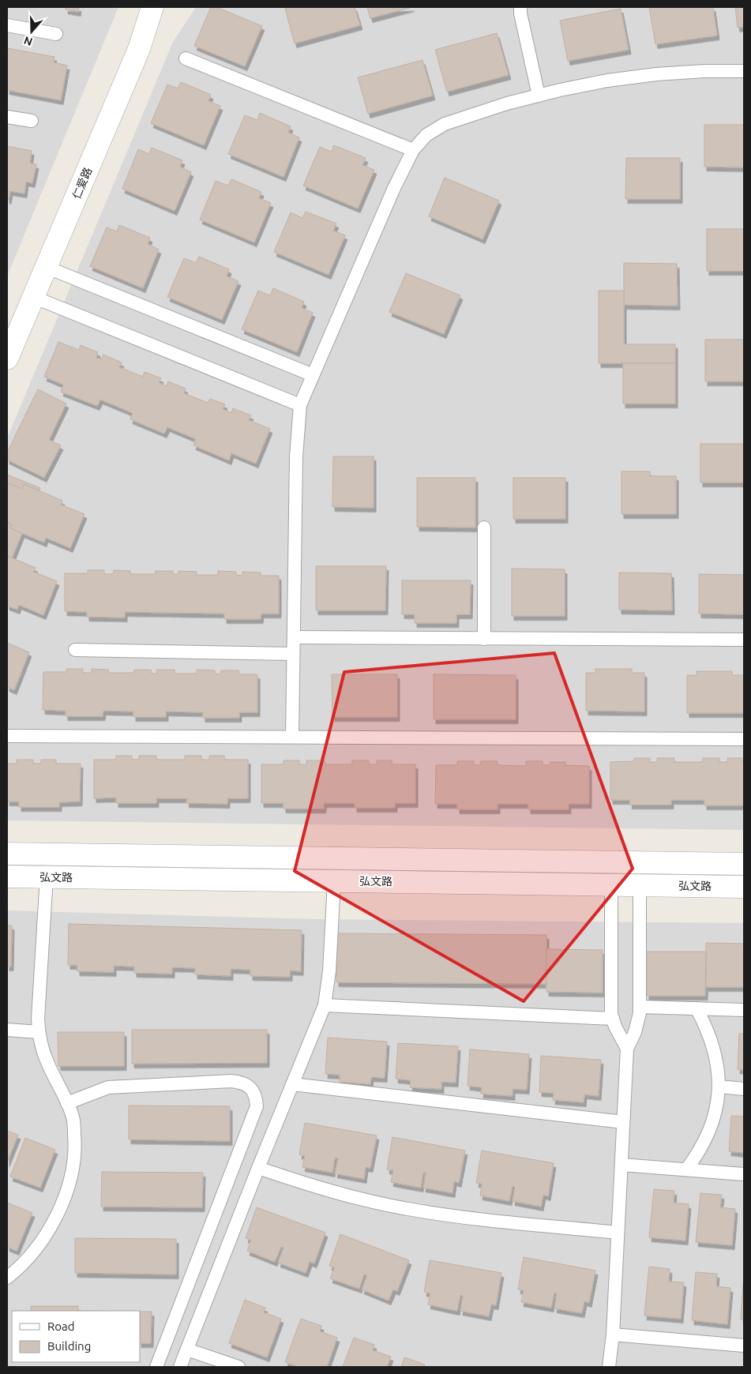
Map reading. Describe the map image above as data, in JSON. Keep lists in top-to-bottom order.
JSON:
{
  "streets": {
    "street": ["仁爱路", "弘文路"]
  },
  "legend": ["Road", "Building"],
  "north": "bottom"
}
